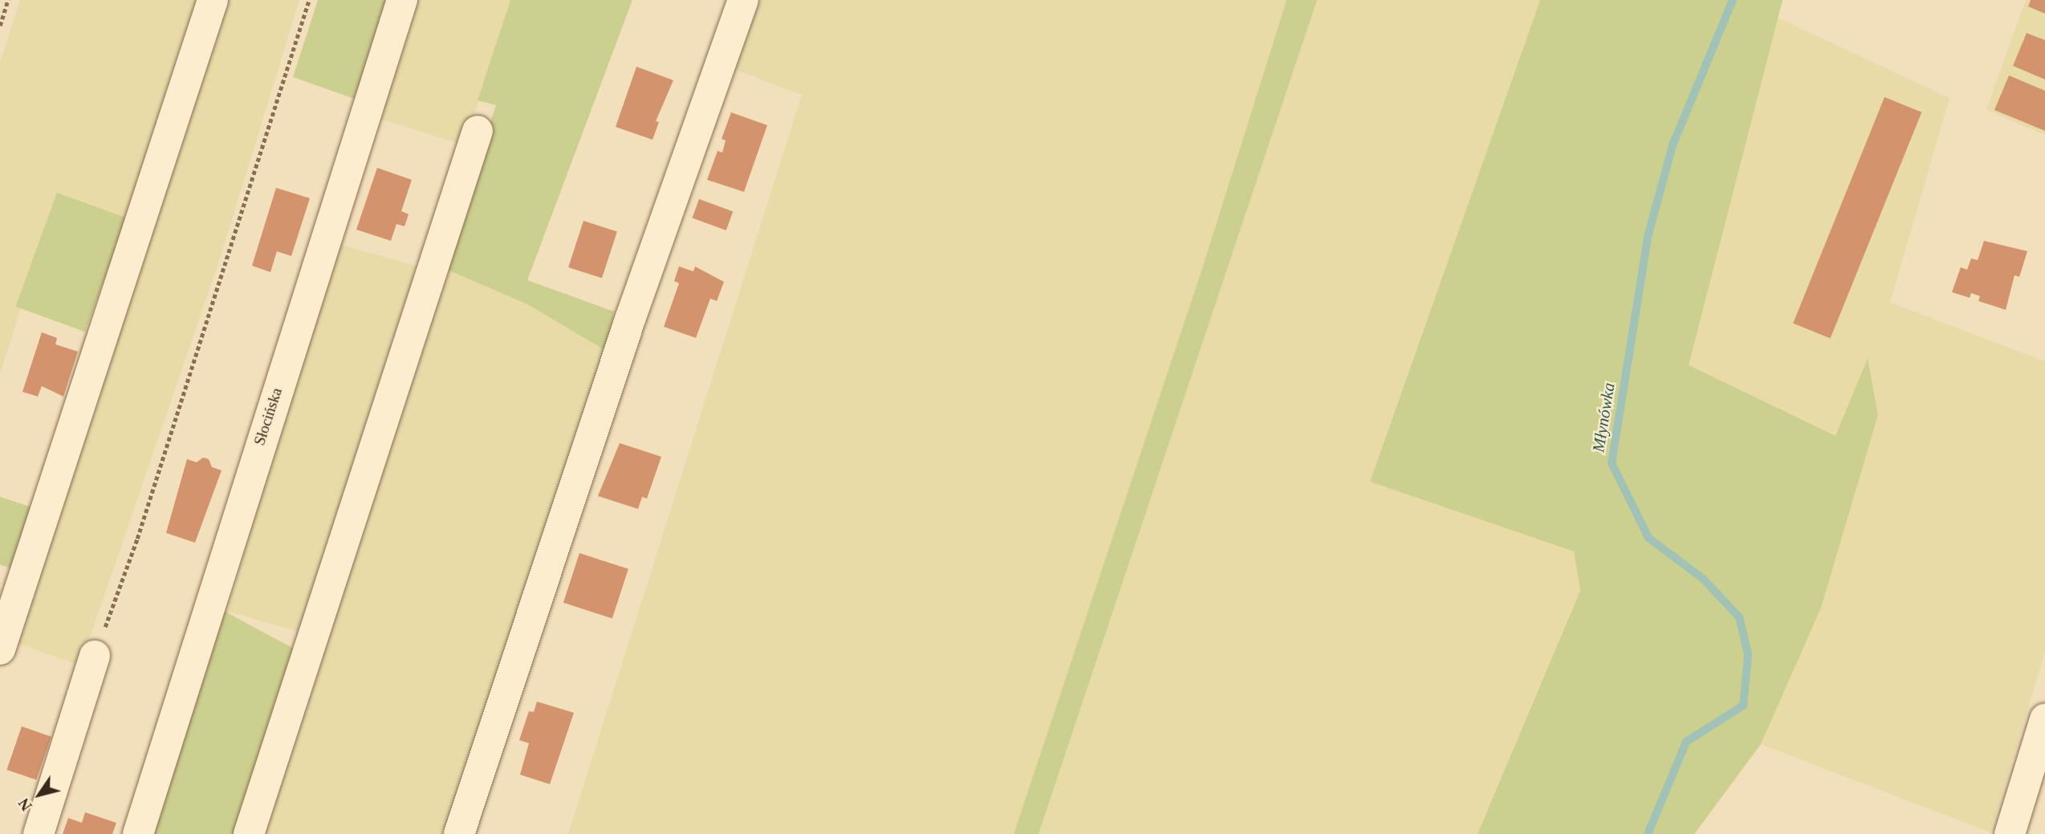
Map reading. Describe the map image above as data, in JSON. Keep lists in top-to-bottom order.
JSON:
{
  "streets": {
    "street": ["Słocińska"]
  },
  "water": ["Młynówka"],
  "north": "bottom left"
}
